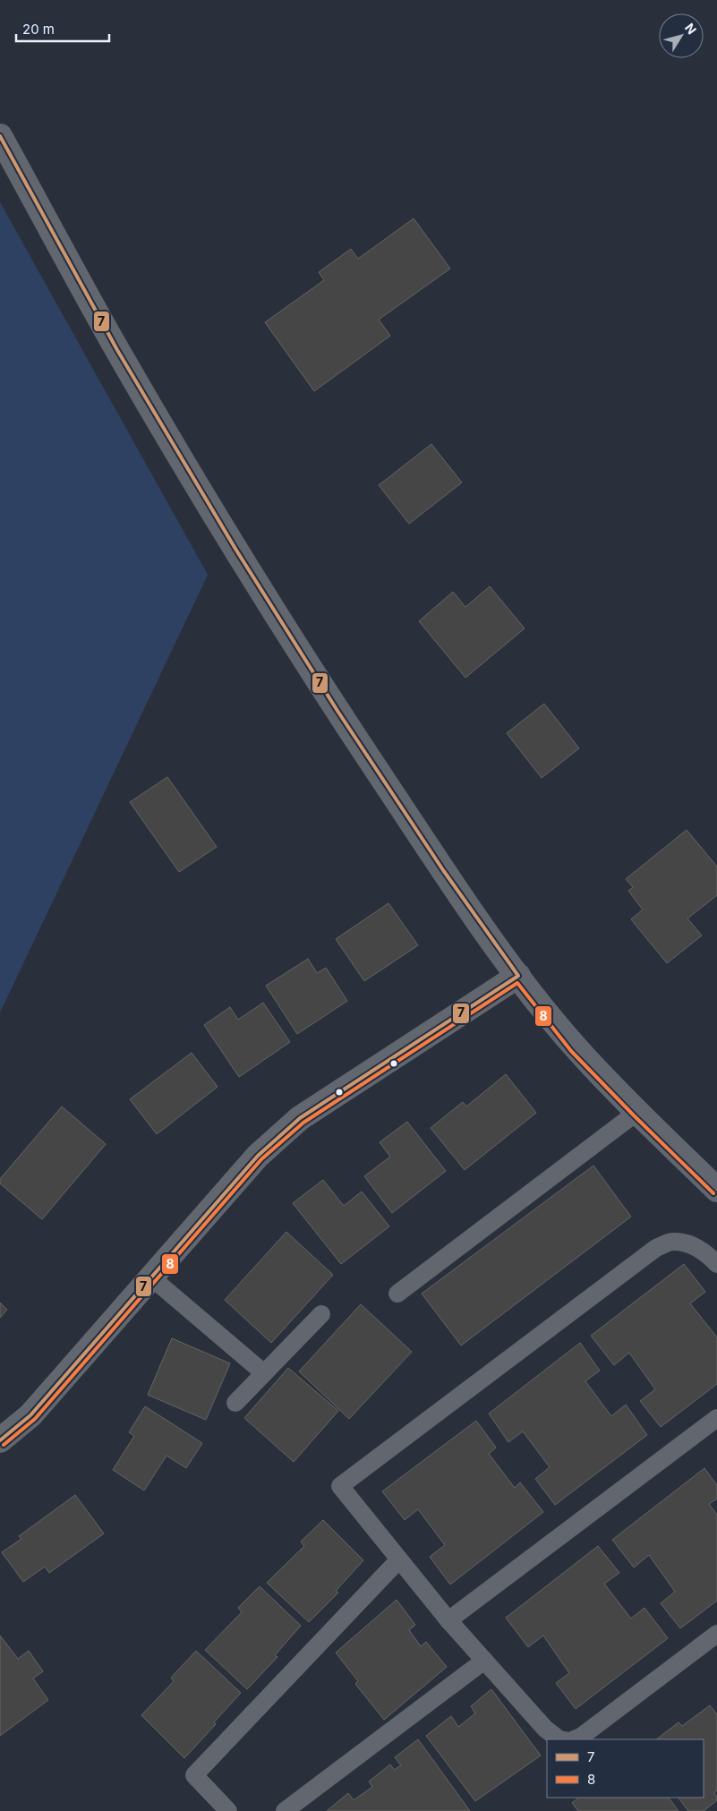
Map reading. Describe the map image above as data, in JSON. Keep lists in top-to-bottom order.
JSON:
{
  "lines": ["transit line 7", "transit line 8"],
  "legend": ["7", "8"],
  "scale_bar": "20 m",
  "north": "top right"
}
